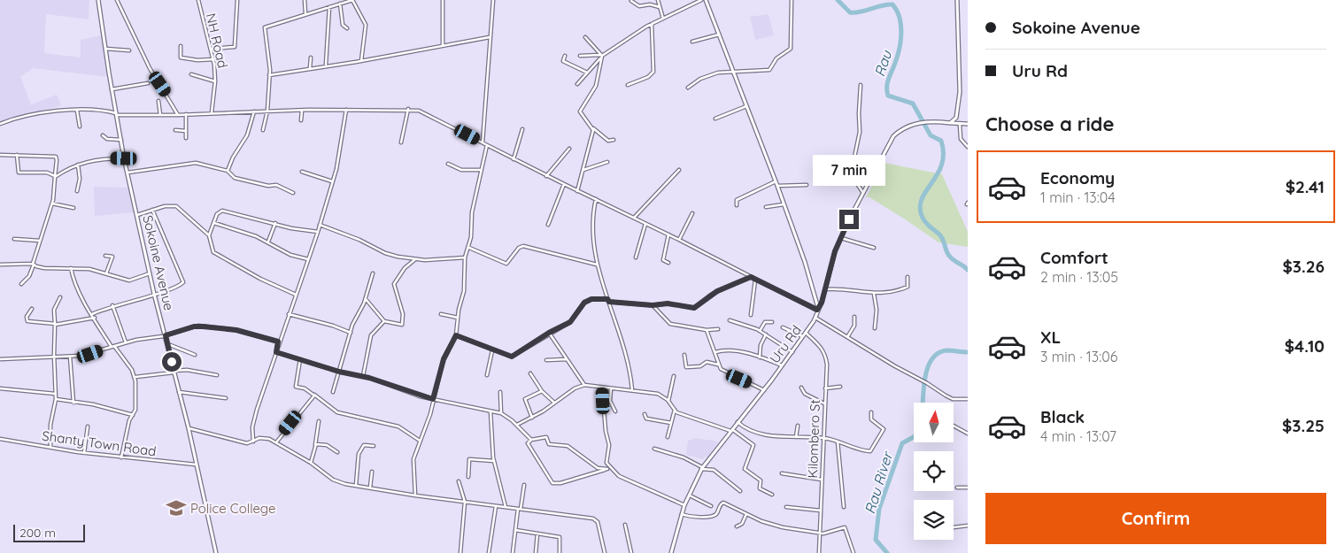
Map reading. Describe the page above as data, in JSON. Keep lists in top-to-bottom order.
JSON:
{
  "streets": {
    "street": [
      "NH Road",
      "Sokoine Avenue",
      "Uru Rd",
      "Kilombero St",
      "Shanty Town Road"
    ]
  },
  "crossings": [
    ["Sokoine Avenue", "Shanty Town Road"],
    ["Uru Rd", "Kilombero St"]
  ],
  "water": ["Rau", "Rau River"],
  "places": {
    "school or university": ["Police College"]
  },
  "scale_bar": "200 m",
  "north": "top",
  "page": {
    "banner": ["Sokoine Avenue", "Uru Rd"],
    "heading": "Choose a ride",
    "list": [
      {
        "name": "Economy",
        "note": "1 min · 13:04",
        "value": "$2.41"
      },
      {
        "name": "Comfort",
        "note": "2 min · 13:05",
        "value": "$3.26"
      },
      {
        "name": "XL",
        "note": "3 min · 13:06",
        "value": "$4.10"
      },
      {
        "name": "Black",
        "note": "4 min · 13:07",
        "value": "$3.25"
      }
    ],
    "bubble": "7 min",
    "buttons": "Confirm",
    "scale": "200 m"
  }
}
